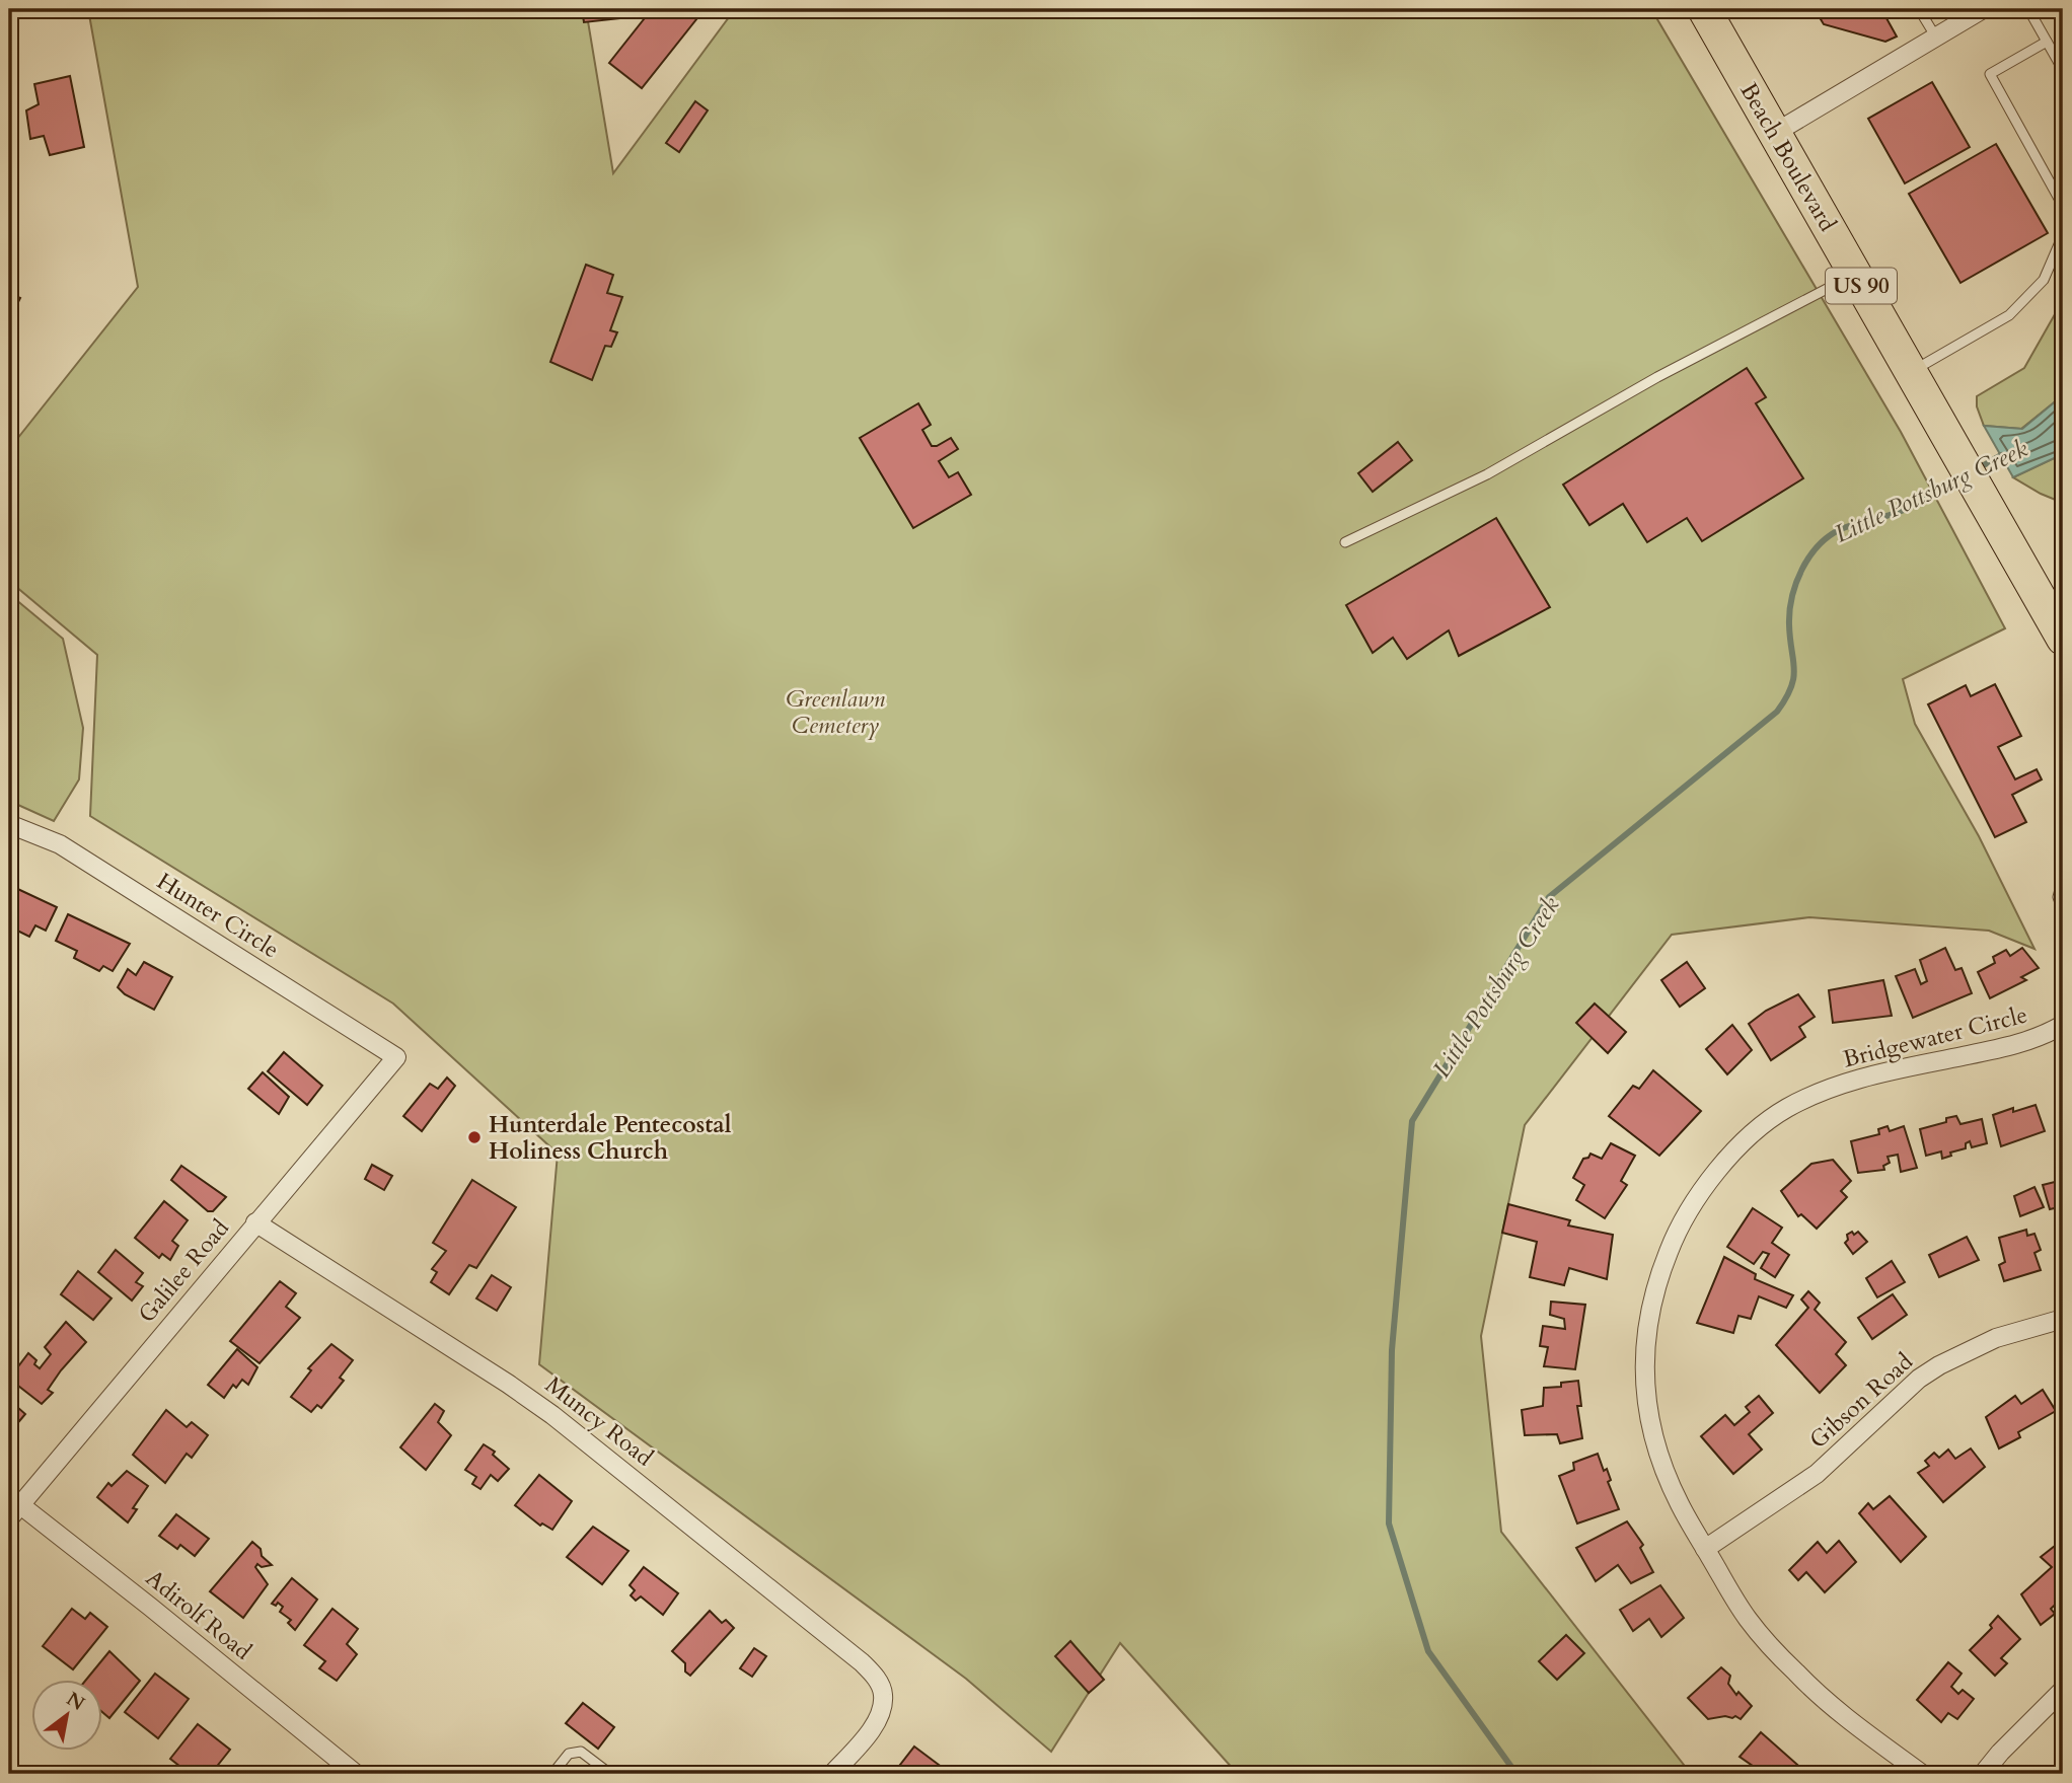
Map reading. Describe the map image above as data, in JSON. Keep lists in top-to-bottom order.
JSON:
{
  "streets": {
    "highway": ["Beach Boulevard", "US 90"],
    "street": [
      "Hunter Circle",
      "Bridgewater Circle",
      "Galilee Road",
      "Gibson Road",
      "Muncy Road",
      "Adirolf Road"
    ]
  },
  "crossings": [
    ["Hunter Circle", "Galilee Road"],
    ["Bridgewater Circle", "Gibson Road"],
    ["Galilee Road", "Muncy Road"],
    ["Galilee Road", "Adirolf Road"]
  ],
  "water": ["Little Pottsburg Creek"],
  "parks": ["Greenlawn Cemetery"],
  "places": ["Hunterdale Pentecostal Holiness Church"],
  "north": "top right"
}
